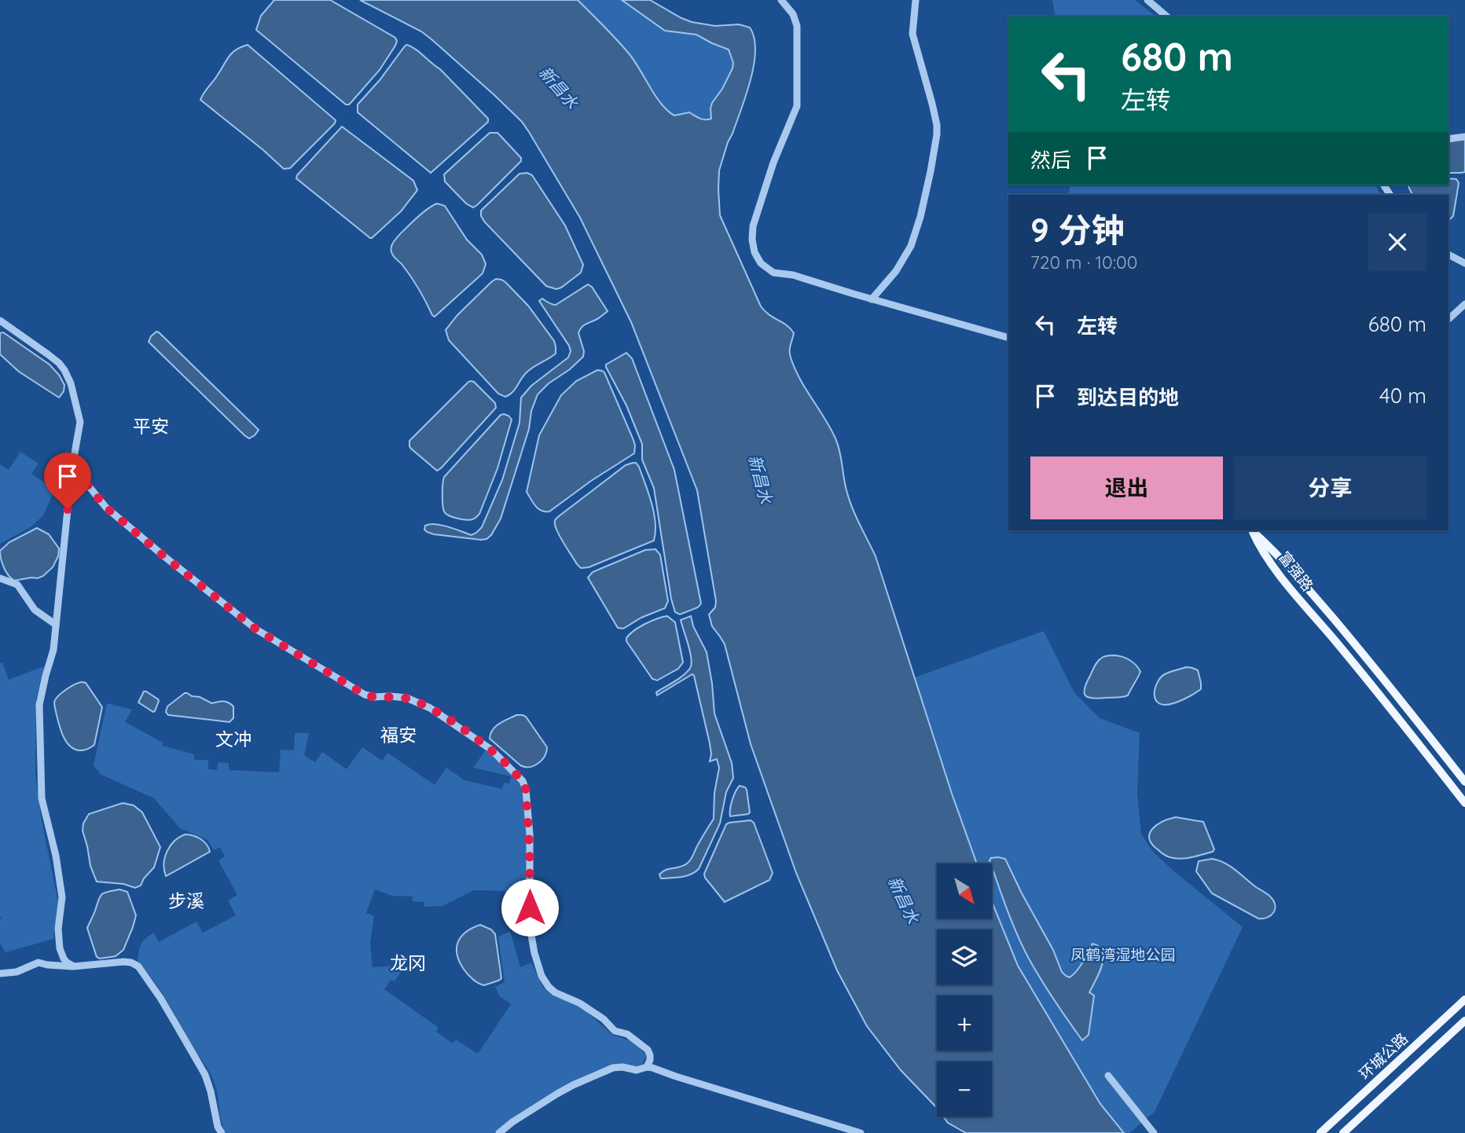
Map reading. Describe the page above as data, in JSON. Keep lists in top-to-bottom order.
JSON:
{
  "streets": {
    "main road": ["富强路", "环城公路"]
  },
  "districts": [
    "平安",
    "福安",
    "文冲",
    "步溪",
    "龙冈"
  ],
  "water": ["新昌水"],
  "parks": ["凤鹤湾湿地公园"],
  "north": "bottom right",
  "page": {
    "turn": ["680 m", "左转"],
    "then": "然后",
    "heading": ["9 分钟", "720 m · 10:00"],
    "list": [
      {
        "name": "左转",
        "value": "680 m"
      },
      {
        "name": "到达目的地",
        "value": "40 m"
      }
    ],
    "buttons": ["退出", "分享"],
    "map_buttons": ["+", "−"]
  }
}
